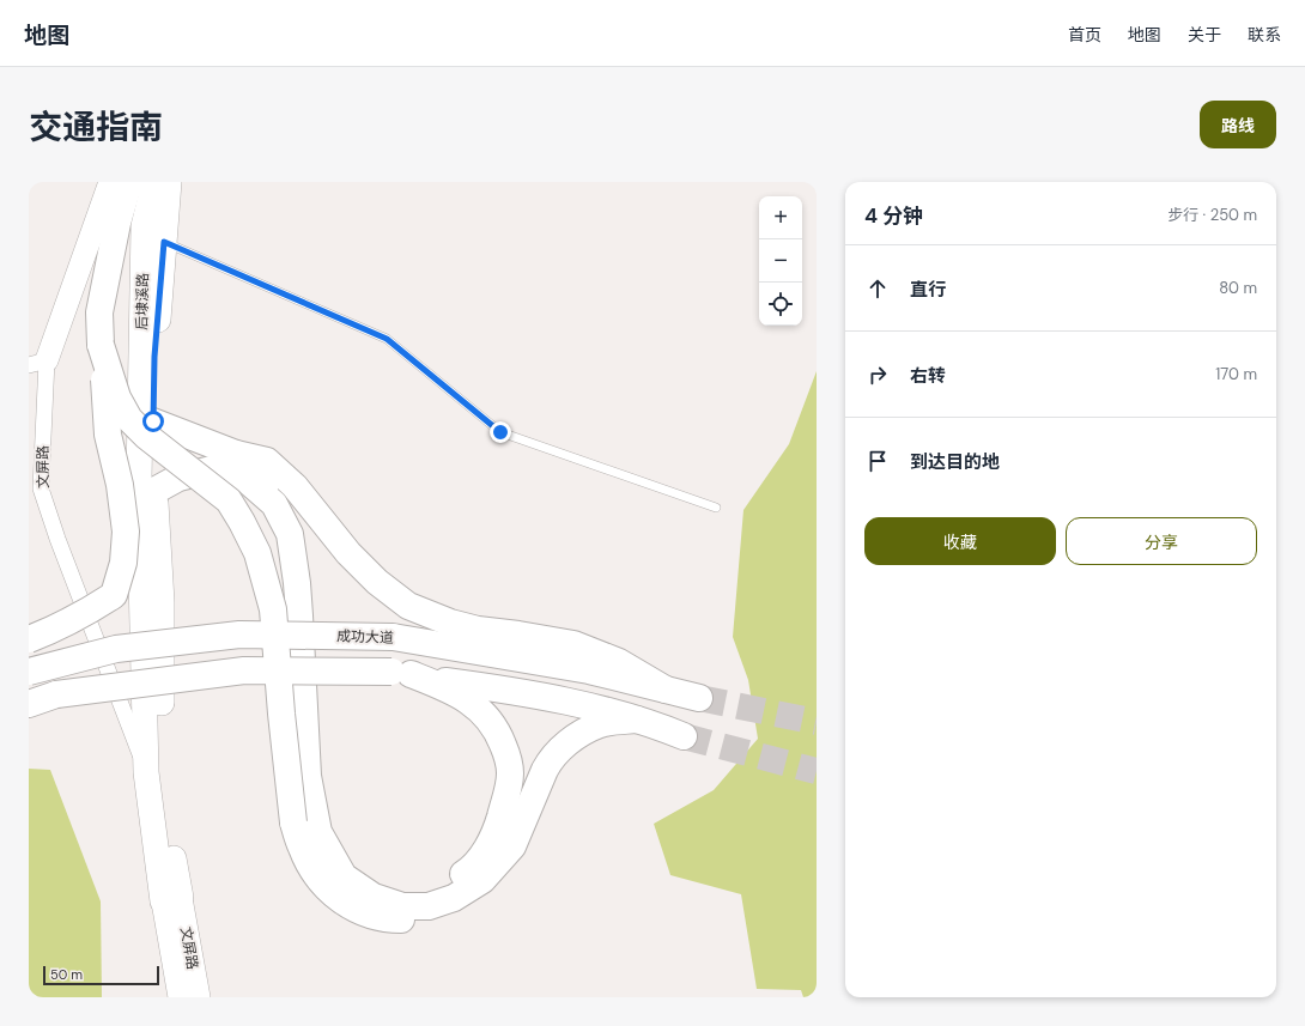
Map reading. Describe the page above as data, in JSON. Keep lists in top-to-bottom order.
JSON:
{
  "streets": {
    "highway": ["成功大道"],
    "main road": ["后埭溪路", "文屏路"]
  },
  "scale_bar": "50 m",
  "page": {
    "header": "地图",
    "nav": [
      "首页",
      "地图",
      "关于",
      "联系"
    ],
    "title": "交通指南",
    "buttons": [
      "路线",
      ["收藏", "分享"]
    ],
    "heading": ["4 分钟", "步行 · 250 m"],
    "map_buttons": ["+", "−"],
    "list": [
      ["直行", "80 m"],
      ["右转", "170 m"],
      "到达目的地"
    ],
    "scale": "50 m"
  }
}
